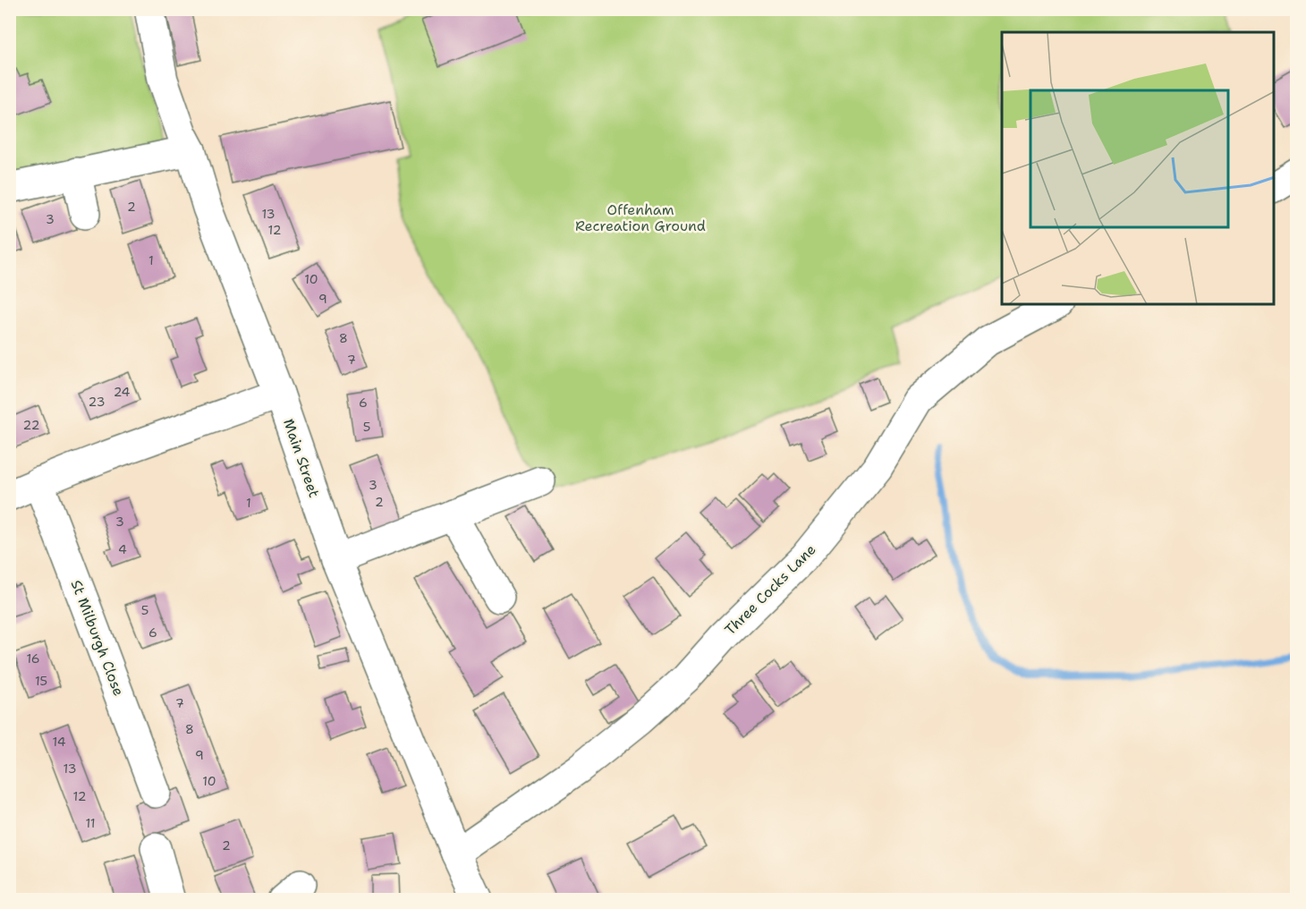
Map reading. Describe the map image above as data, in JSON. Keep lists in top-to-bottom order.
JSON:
{
  "streets": {
    "street": ["Main Street", "Three Cocks Lane", "St Milburgh Close"]
  },
  "crossings": [
    ["Main Street", "Three Cocks Lane"]
  ],
  "parks": ["Offenham Recreation Ground"],
  "house_numbers": [
    "2",
    "13",
    "3",
    "12",
    "1",
    "10",
    "9",
    "8",
    "7",
    "24",
    "23",
    "6",
    "22",
    "5",
    "3",
    "2",
    "1",
    "3",
    "4",
    "5",
    "6",
    "16",
    "15",
    "7",
    "8",
    "14",
    "9",
    "13",
    "10",
    "12",
    "11",
    "2"
  ]
}
